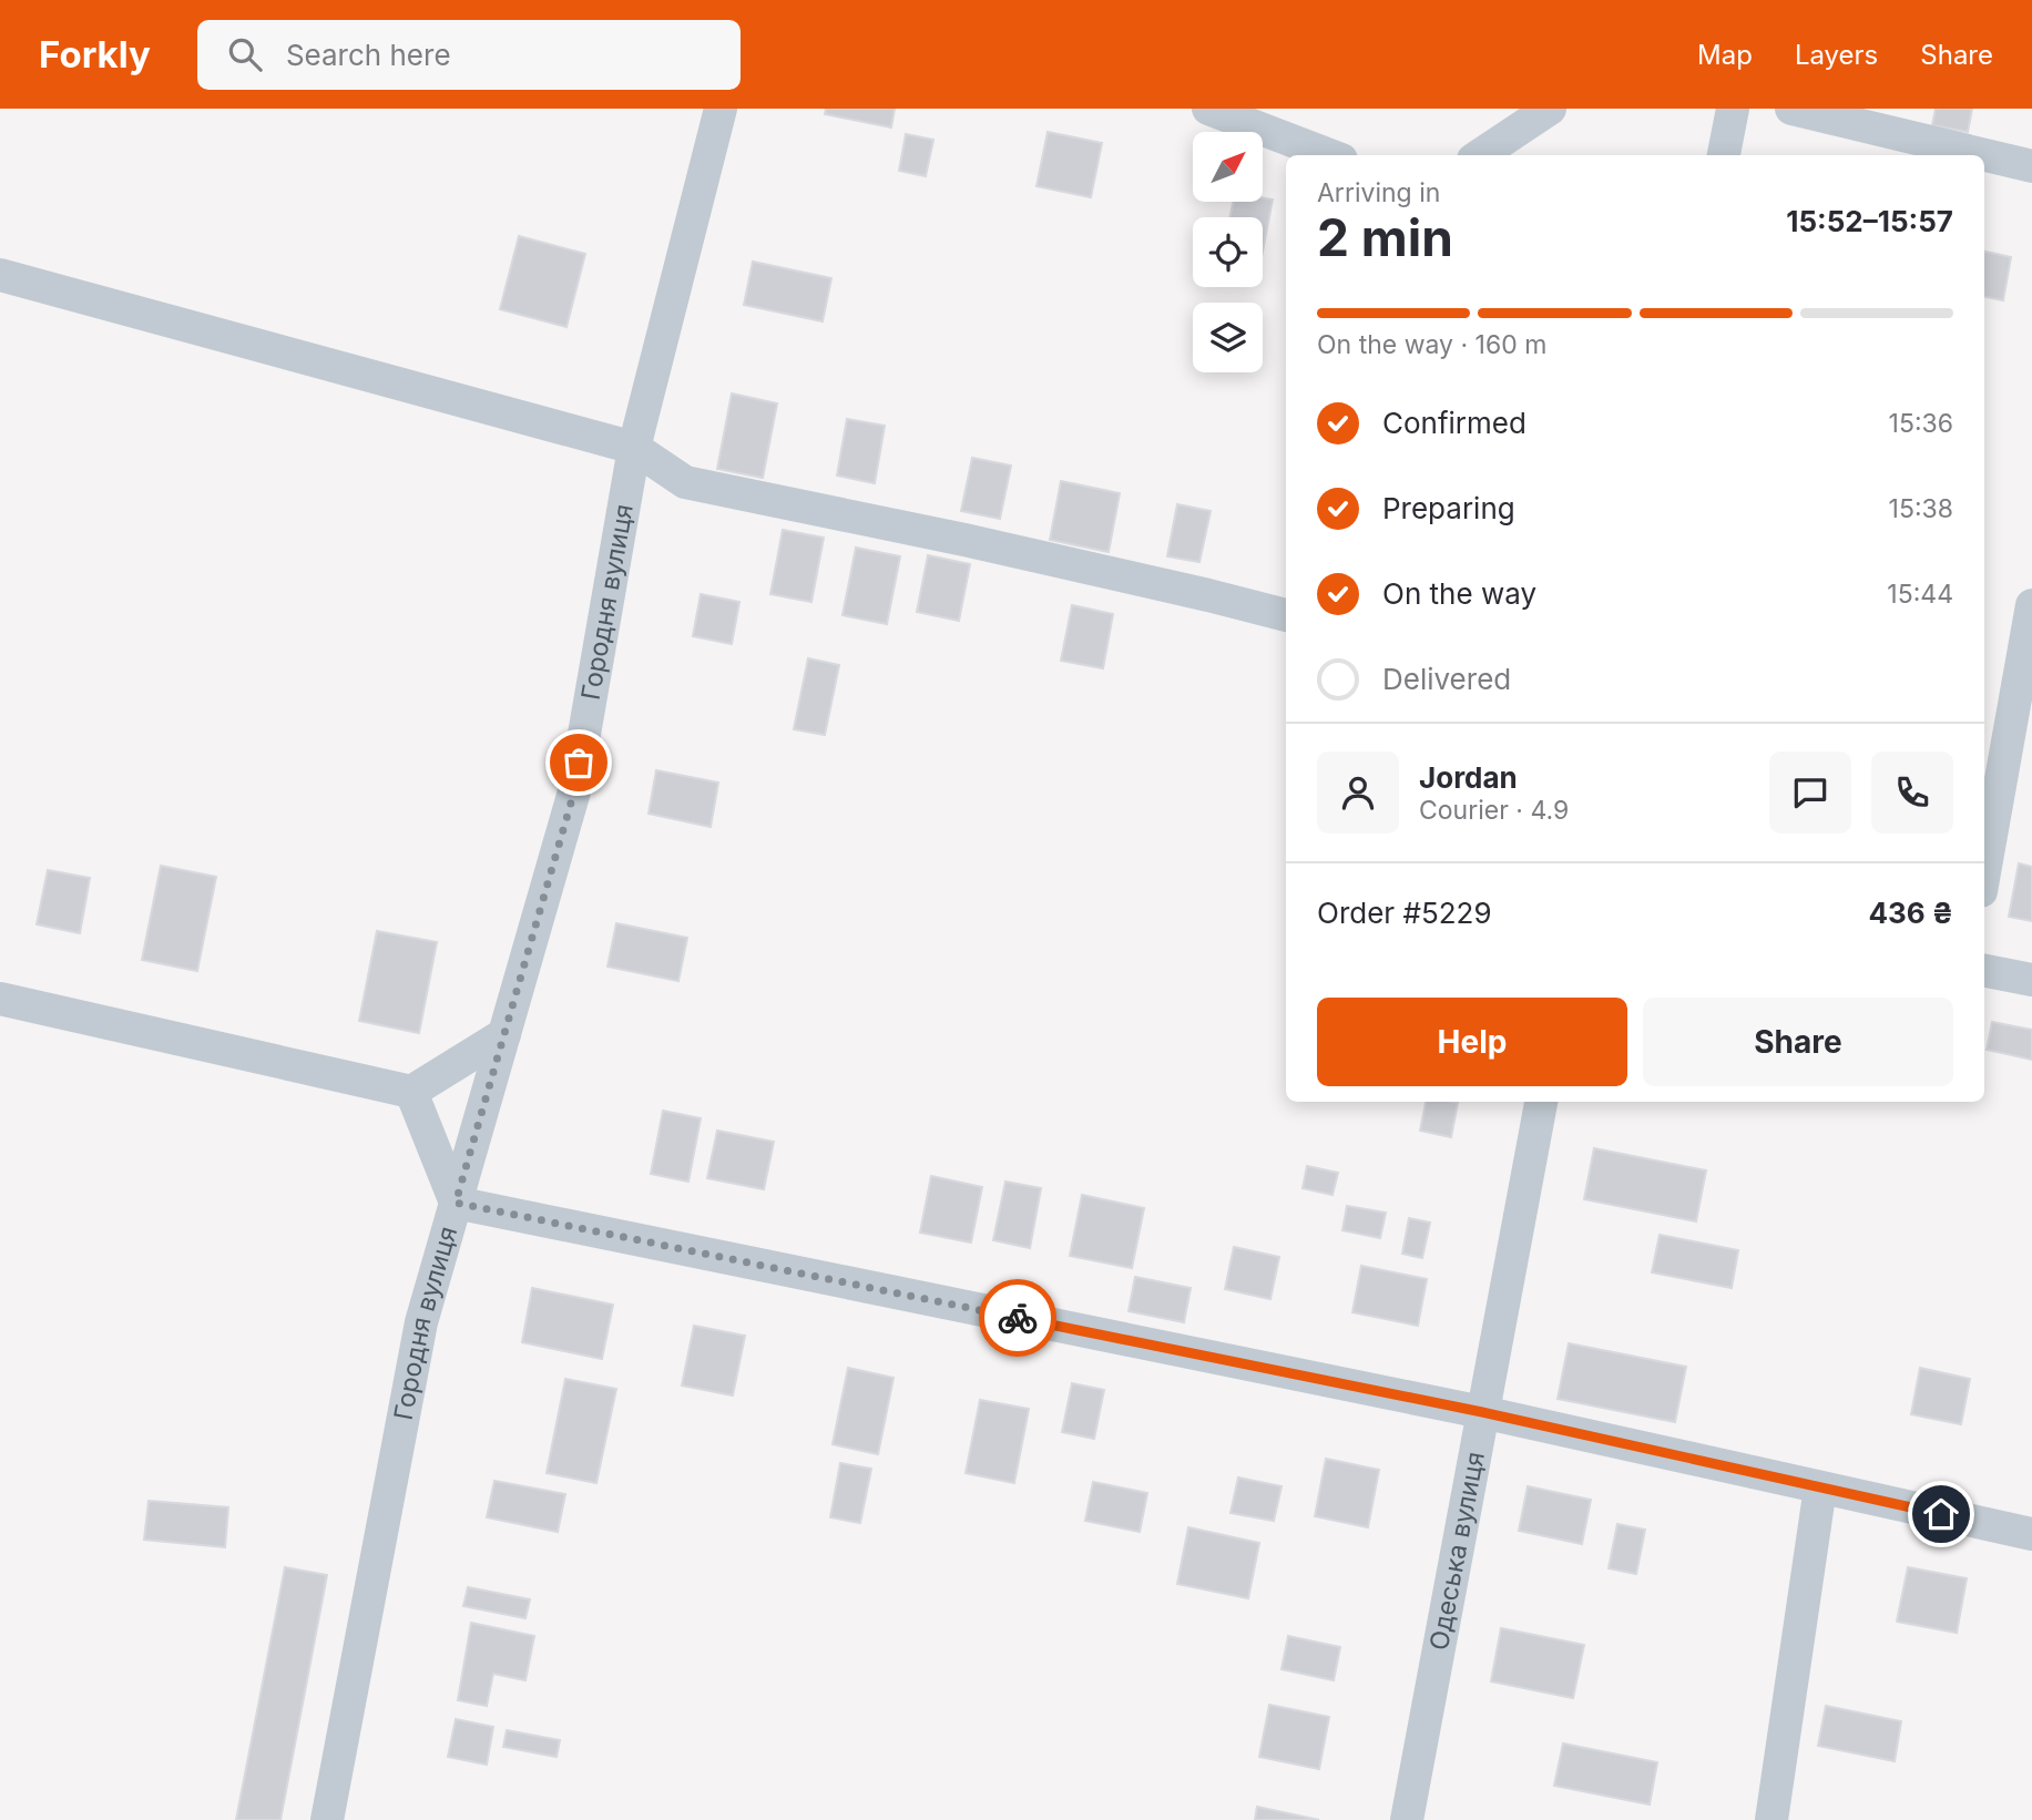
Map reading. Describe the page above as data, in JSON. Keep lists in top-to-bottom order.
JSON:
{
  "streets": {
    "street": ["Городня вулиця", "Одеська вулиця"]
  },
  "north": "top right",
  "page": {
    "header": "Forkly",
    "search": "Search here",
    "nav": ["Map", "Layers", "Share"],
    "heading": ["2 min", "Arriving in", "15:52–15:57"],
    "panel": [
      "Jordan",
      "Courier · 4.9",
      "Order #5229",
      "436 ₴"
    ],
    "bar": "On the way · 160 m",
    "list": [
      ["Confirmed", "15:36"],
      ["Preparing", "15:38"],
      ["On the way", "15:44"],
      "Delivered"
    ],
    "buttons": ["Help", "Share"]
  }
}
